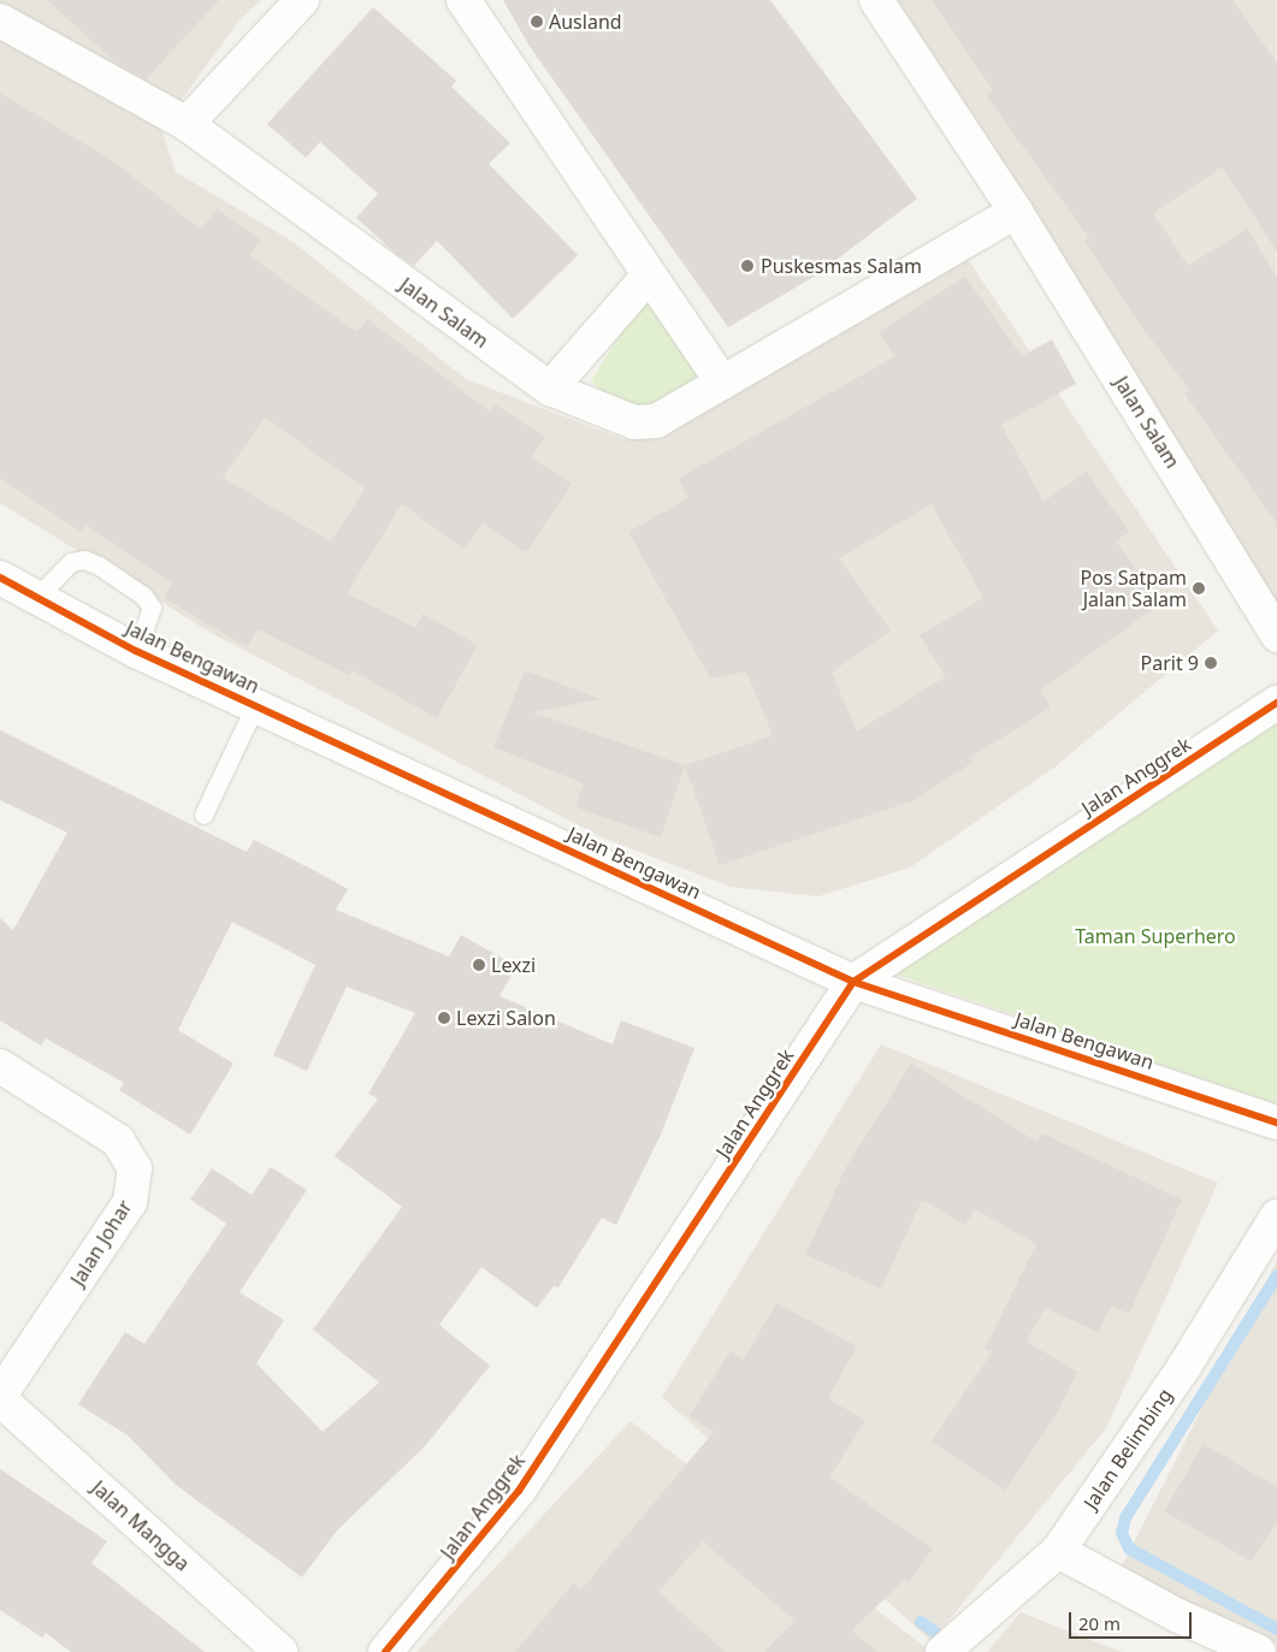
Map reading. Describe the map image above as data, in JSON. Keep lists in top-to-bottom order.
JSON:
{
  "streets": {
    "street": [
      "Jalan Salam",
      "Jalan Bengawan",
      "Jalan Anggrek",
      "Jalan Johar",
      "Jalan Belimbing",
      "Jalan Mangga"
    ]
  },
  "crossings": [
    ["Jalan Bengawan", "Jalan Anggrek"],
    ["Jalan Johar", "Jalan Mangga"]
  ],
  "parks": ["Taman Superhero"],
  "places": [
    "Ausland",
    "Puskesmas Salam",
    "Pos Satpam Jalan Salam",
    "Parit 9",
    "Lexzi",
    "Lexzi Salon"
  ],
  "scale_bar": "20 m"
}
